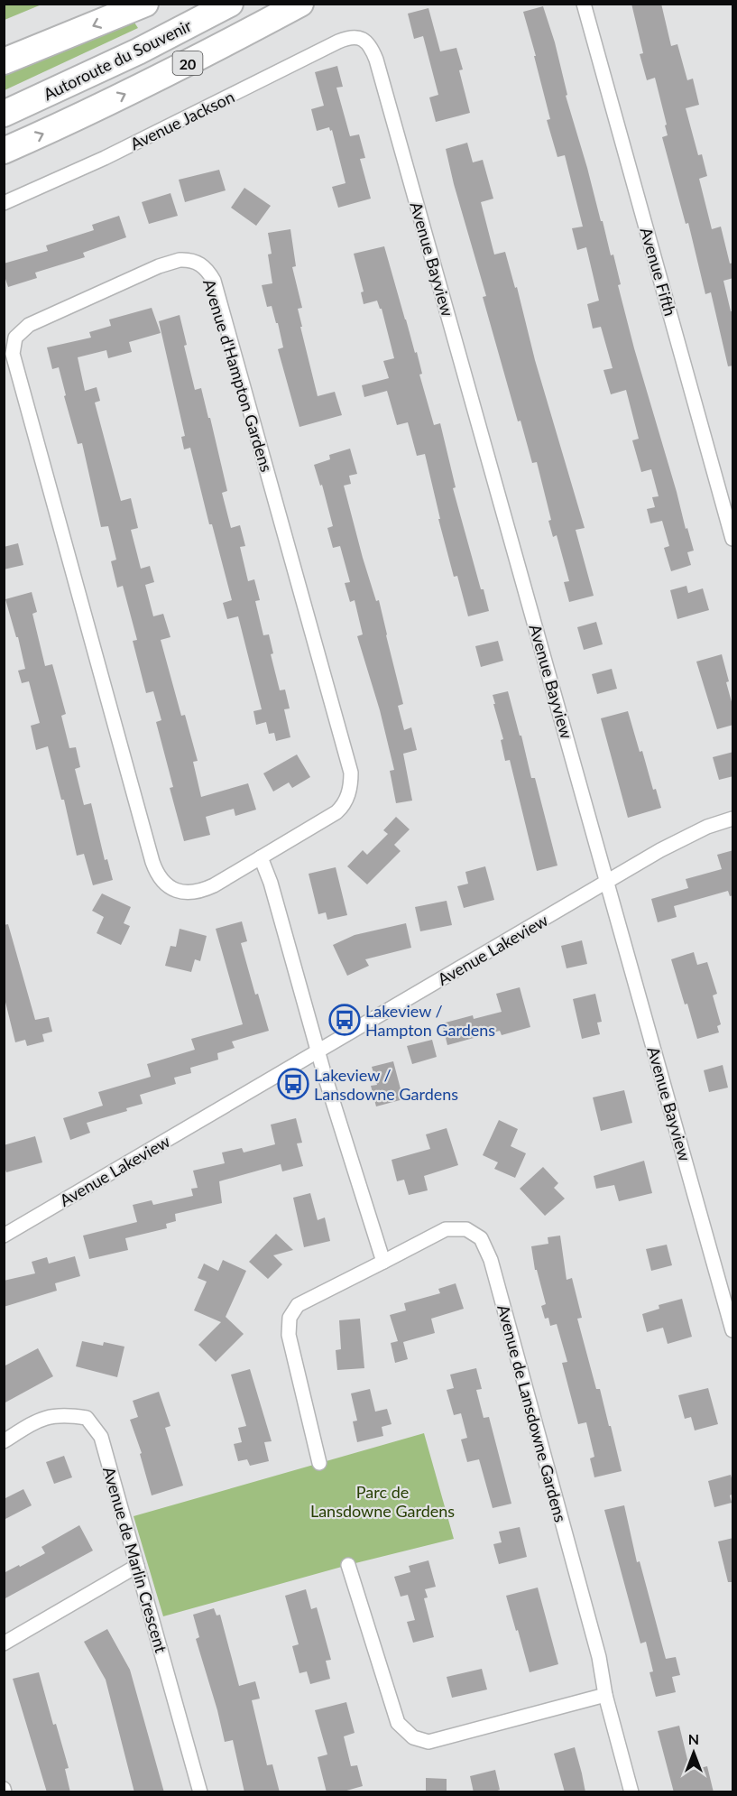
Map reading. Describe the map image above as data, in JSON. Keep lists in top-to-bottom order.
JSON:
{
  "streets": {
    "highway": ["Autoroute du Souvenir", "20"],
    "street": [
      "Avenue Jackson",
      "Avenue Bayview",
      "Avenue Fifth",
      "Avenue d'Hampton Gardens",
      "Avenue Lakeview",
      "Avenue de Lansdowne Gardens",
      "Avenue de Marlin Crescent"
    ]
  },
  "crossings": [
    ["Avenue Jackson", "Avenue Bayview"],
    ["Avenue Bayview", "Avenue Lakeview"]
  ],
  "parks": ["Parc de Lansdowne Gardens"],
  "places": {
    "bus stop": ["Lakeview / Hampton Gardens", "Lakeview / Lansdowne Gardens"]
  },
  "north": "top"
}
